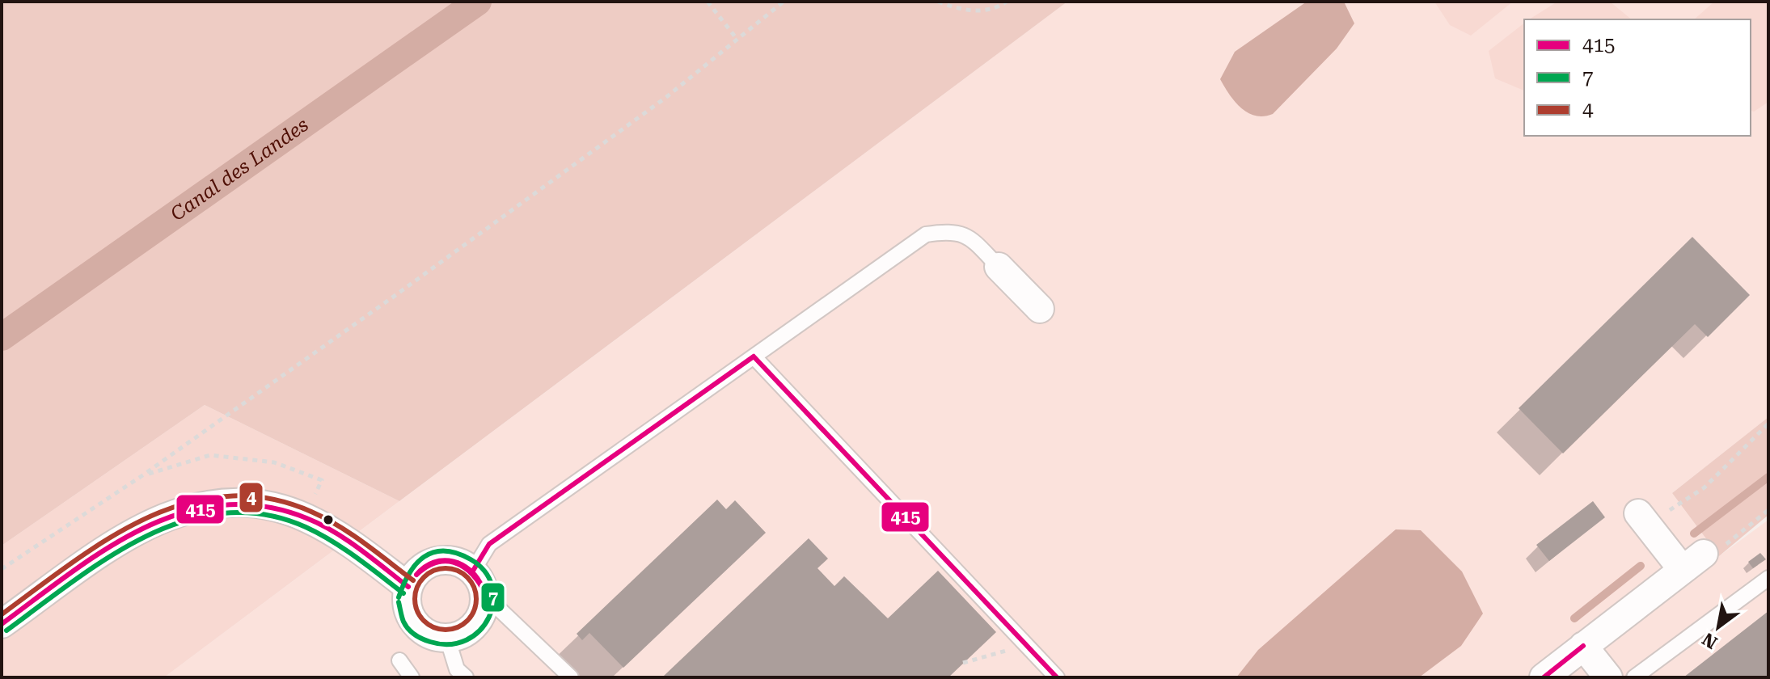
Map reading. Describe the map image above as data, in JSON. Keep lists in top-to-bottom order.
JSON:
{
  "water": ["Canal des Landes"],
  "lines": ["transit line 415", "transit line 4", "transit line 7"],
  "legend": ["415", "7", "4"],
  "north": "bottom left"
}
